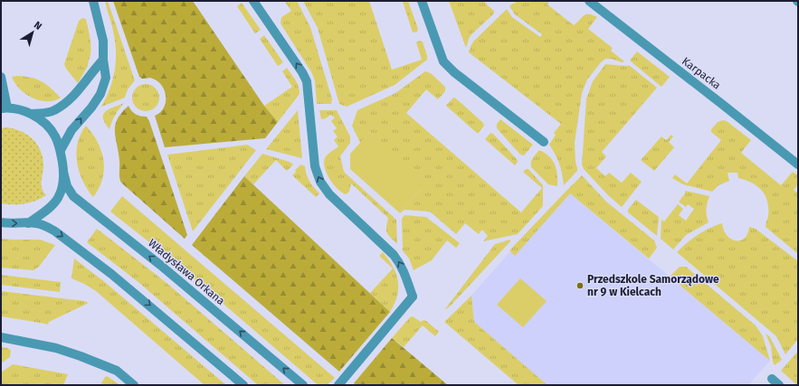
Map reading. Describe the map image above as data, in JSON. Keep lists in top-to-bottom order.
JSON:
{
  "streets": {
    "street": ["Karpacka", "Władysława Orkana"]
  },
  "places": ["Przedszkole Samorządowe nr 9 w Kielcach"],
  "north": "top right"
}
